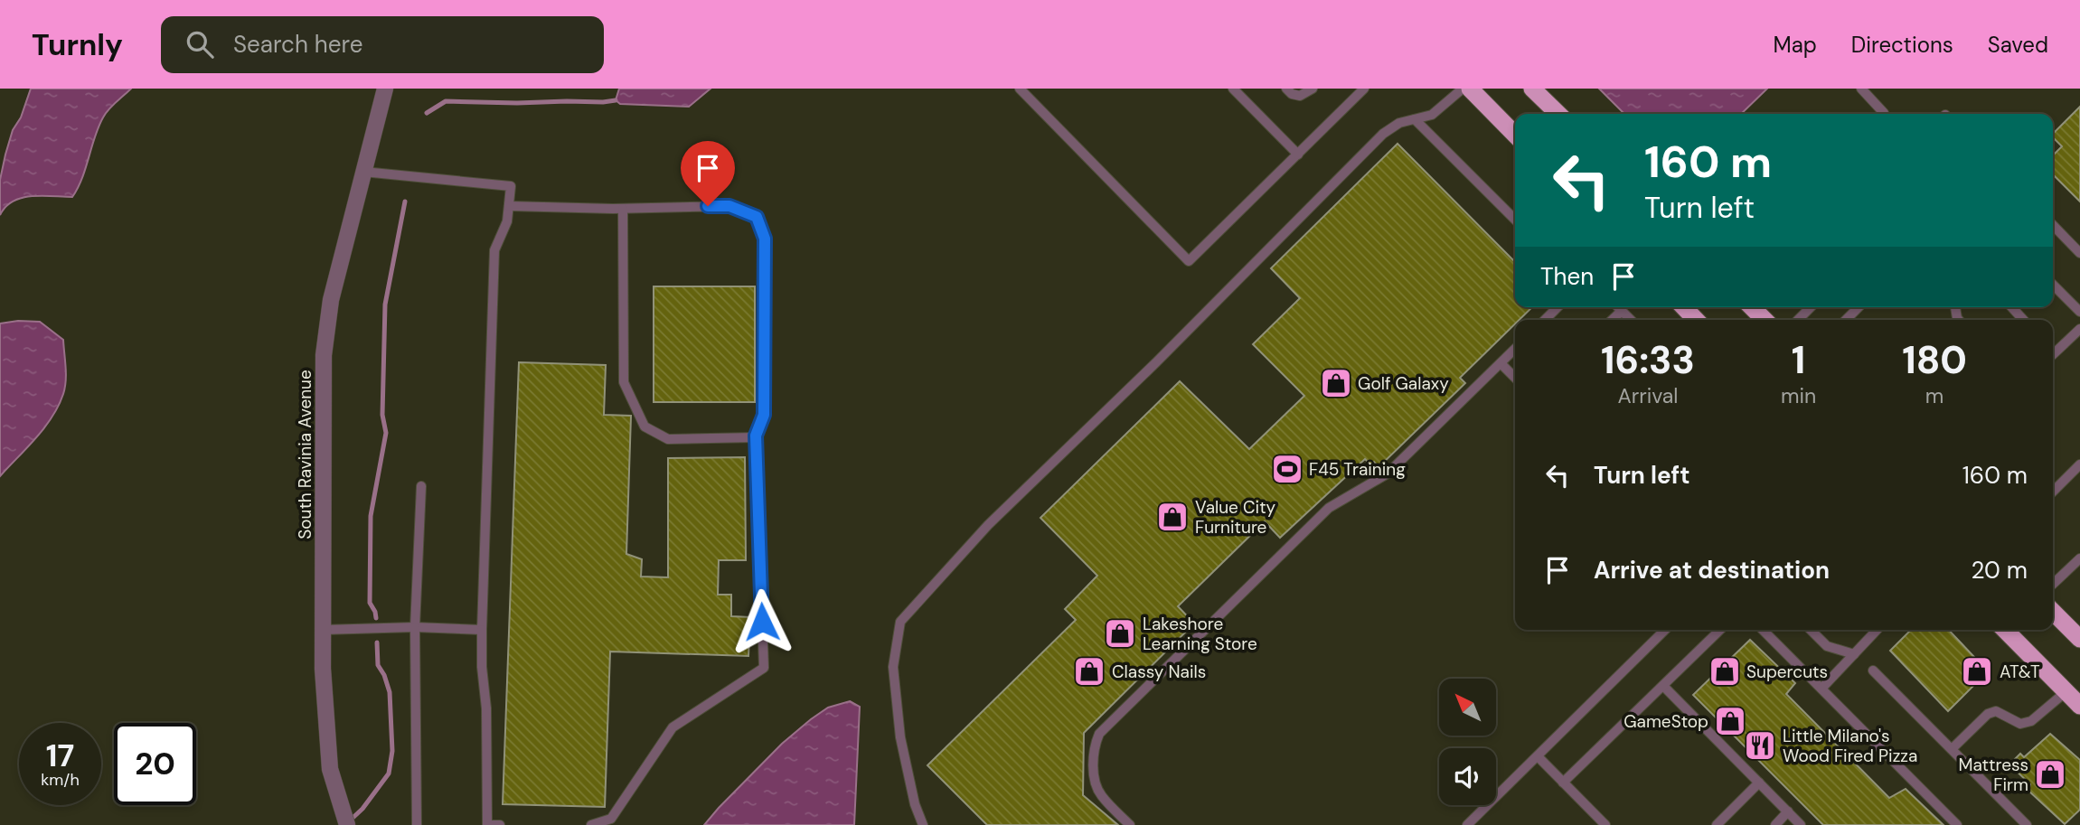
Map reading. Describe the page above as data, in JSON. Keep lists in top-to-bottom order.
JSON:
{
  "streets": {
    "street": ["South Ravinia Avenue"]
  },
  "places": {
    "shop": [
      "Golf Galaxy",
      "Value City Furniture",
      "Lakeshore Learning Store",
      "Classy Nails",
      "Supercuts",
      "AT&T",
      "GameStop",
      "Mattress Firm"
    ],
    "sports": ["F45 Training"],
    "restaurant": ["Little Milano's Wood Fired Pizza"]
  },
  "north": "top left",
  "page": {
    "header": "Turnly",
    "search": "Search here",
    "nav": ["Map", "Directions", "Saved"],
    "turn": ["160 m", "Turn left"],
    "then": "Then",
    "eta": [
      "16:33",
      "Arrival",
      "1",
      "min",
      "180",
      "m"
    ],
    "list": [
      {
        "name": "Turn left",
        "value": "160 m"
      },
      {
        "name": "Arrive at destination",
        "value": "20 m"
      }
    ],
    "speed": "17 km/h",
    "limit": "20"
  }
}
